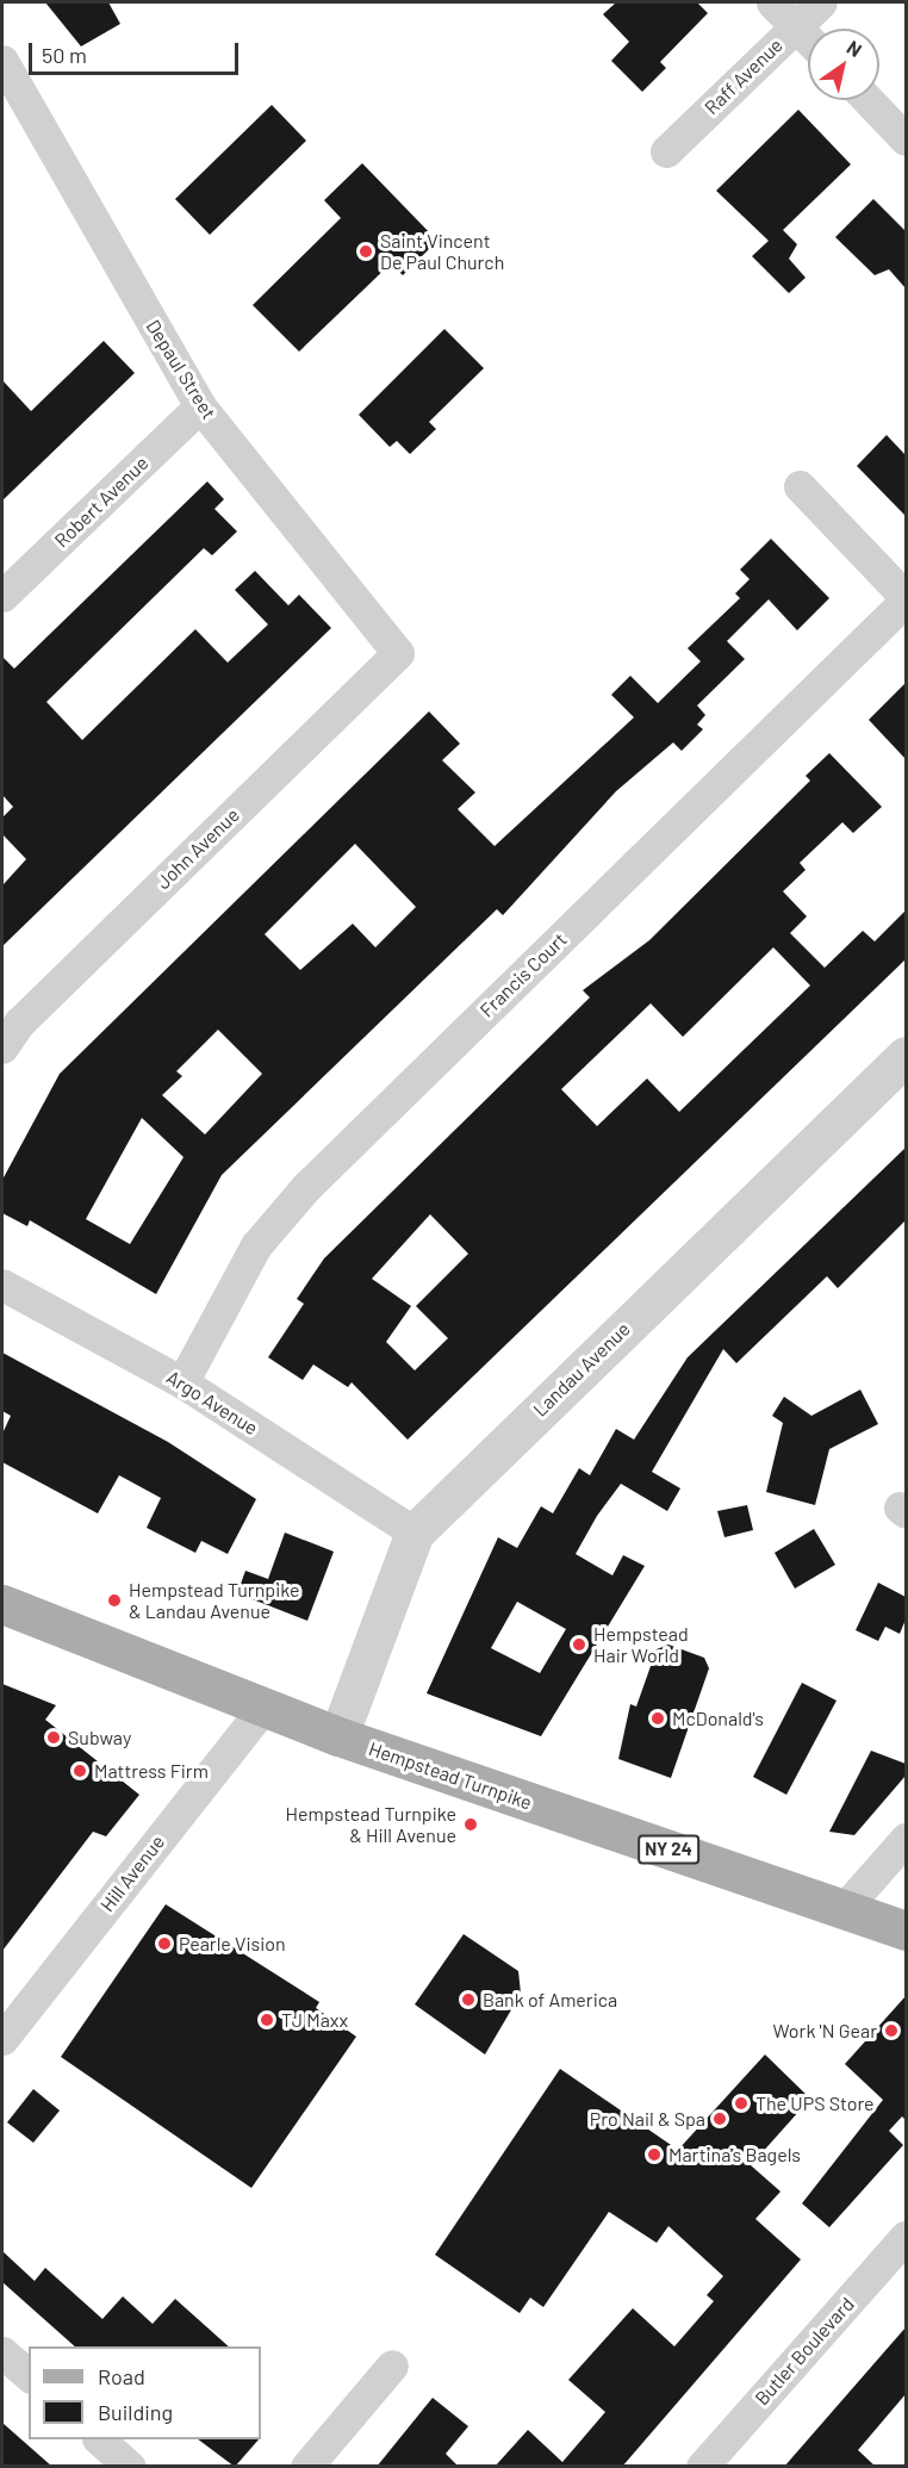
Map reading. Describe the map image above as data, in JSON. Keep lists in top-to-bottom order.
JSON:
{
  "streets": {
    "main road": ["Hempstead Turnpike", "NY 24"],
    "street": [
      "Raff Avenue",
      "Depaul Street",
      "Robert Avenue",
      "John Avenue",
      "Francis Court",
      "Landau Avenue",
      "Argo Avenue",
      "Hill Avenue",
      "Butler Boulevard"
    ]
  },
  "crossings": [
    ["Depaul Street", "Robert Avenue"],
    ["Depaul Street", "John Avenue"],
    ["Francis Court", "Argo Avenue"],
    ["Landau Avenue", "Argo Avenue"],
    ["Landau Avenue", "Hempstead Turnpike"],
    ["Hempstead Turnpike", "Hill Avenue"]
  ],
  "places": [
    "Saint Vincent De Paul Church",
    "Hempstead Turnpike & Landau Avenue",
    "Hempstead Hair World",
    "McDonald's",
    "Subway",
    "Mattress Firm",
    "Hempstead Turnpike & Hill Avenue",
    "Pearle Vision",
    "Bank of America",
    "TJ Maxx",
    "Work 'N Gear",
    "The UPS Store",
    "Pro Nail & Spa",
    "Martina’s Bagels"
  ],
  "legend": ["Road", "Building"],
  "scale_bar": "50 m",
  "north": "top right"
}
